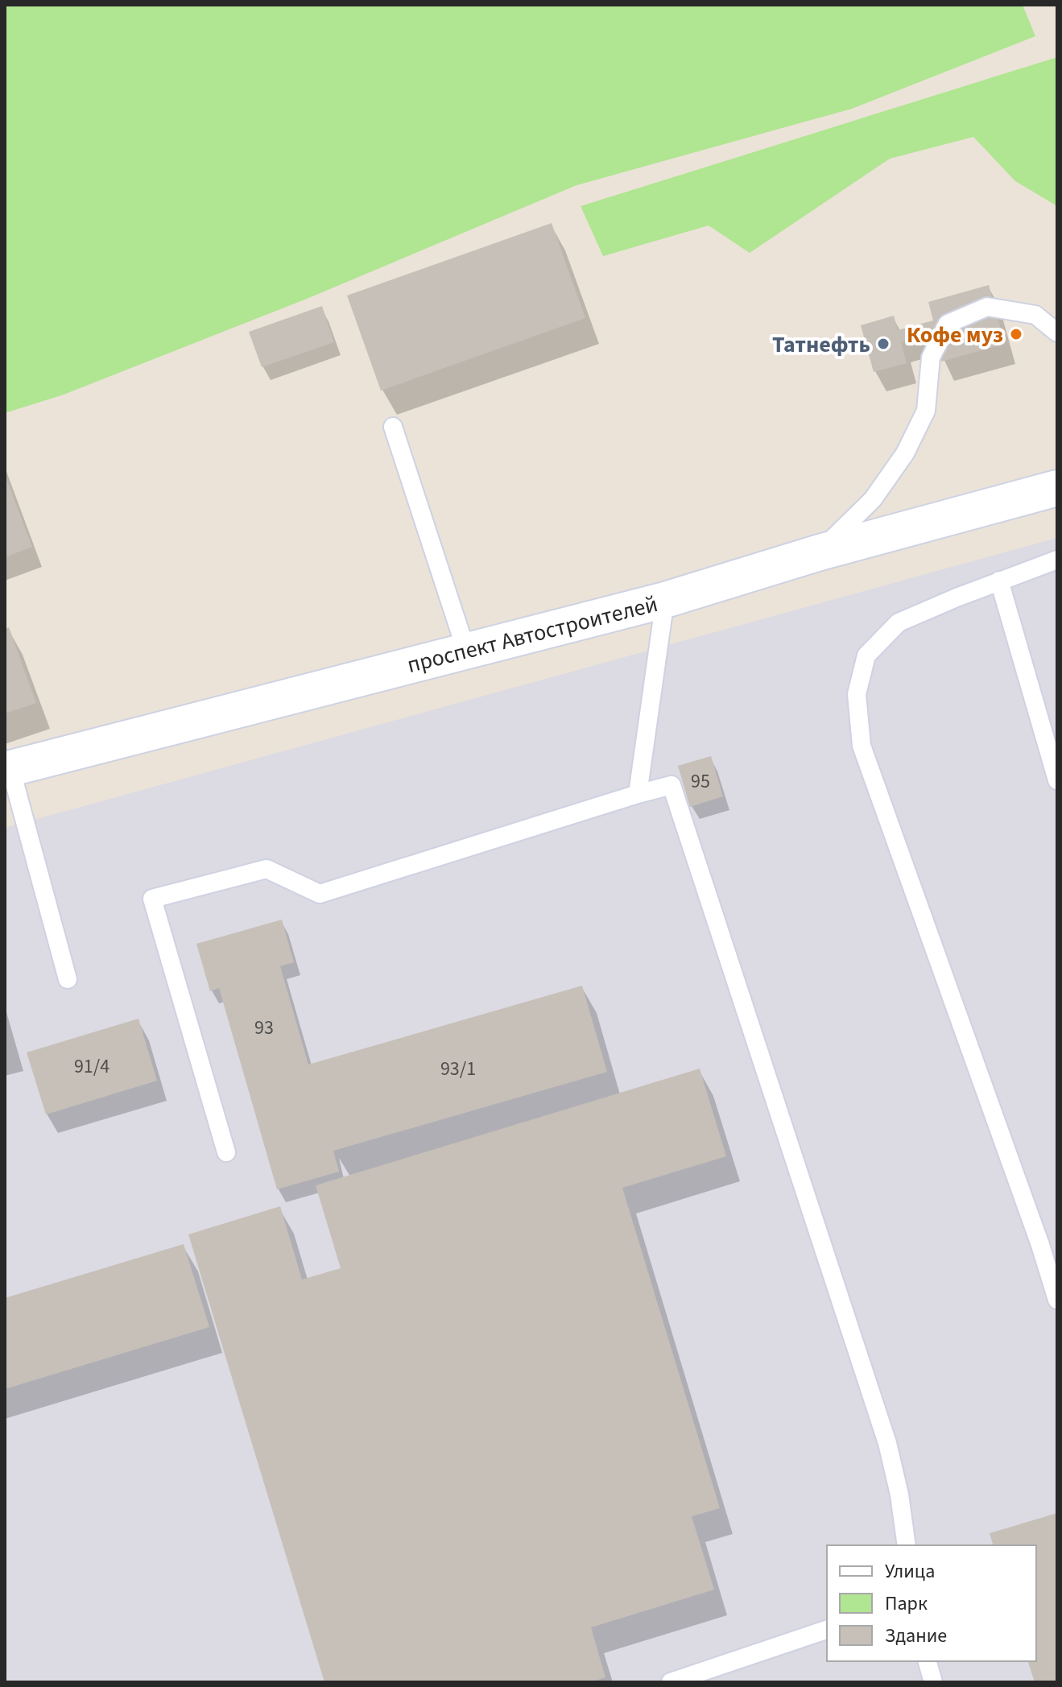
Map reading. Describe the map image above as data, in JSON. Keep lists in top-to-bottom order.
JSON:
{
  "streets": {
    "main road": ["проспект Автостроителей"]
  },
  "places": ["Кофе муз", "Татнефть"],
  "house_numbers": [
    "95",
    "93",
    "91/4",
    "93/1"
  ],
  "legend": ["Улица", "Парк", "Здание"]
}
